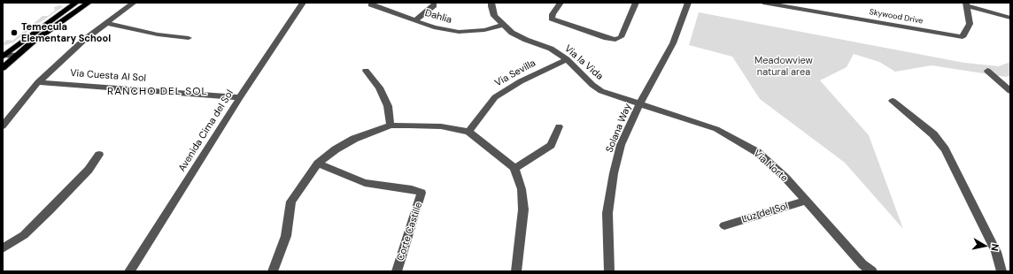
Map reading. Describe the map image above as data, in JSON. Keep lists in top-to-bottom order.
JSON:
{
  "streets": {
    "street": [
      "Dahlia",
      "Skywood Drive",
      "Via la Vida",
      "Via Sevilla",
      "Via Cuesta Al Sol",
      "Solana Way",
      "Avenida Cima del Sol",
      "Via Norte",
      "Luz del Sol",
      "Corte Castille"
    ]
  },
  "crossings": [
    ["Dahlia", "Via la Vida"],
    ["Via la Vida", "Via Sevilla"],
    ["Via la Vida", "Solana Way"],
    ["Via la Vida", "Via Norte"],
    ["Via Cuesta Al Sol", "Avenida Cima del Sol"],
    ["Solana Way", "Via Norte"],
    ["Via Norte", "Luz del Sol"]
  ],
  "districts": ["RANCHO DEL SOL"],
  "parks": ["Meadowview natural area"],
  "places": ["Temecula Elementary School"],
  "north": "right"
}
